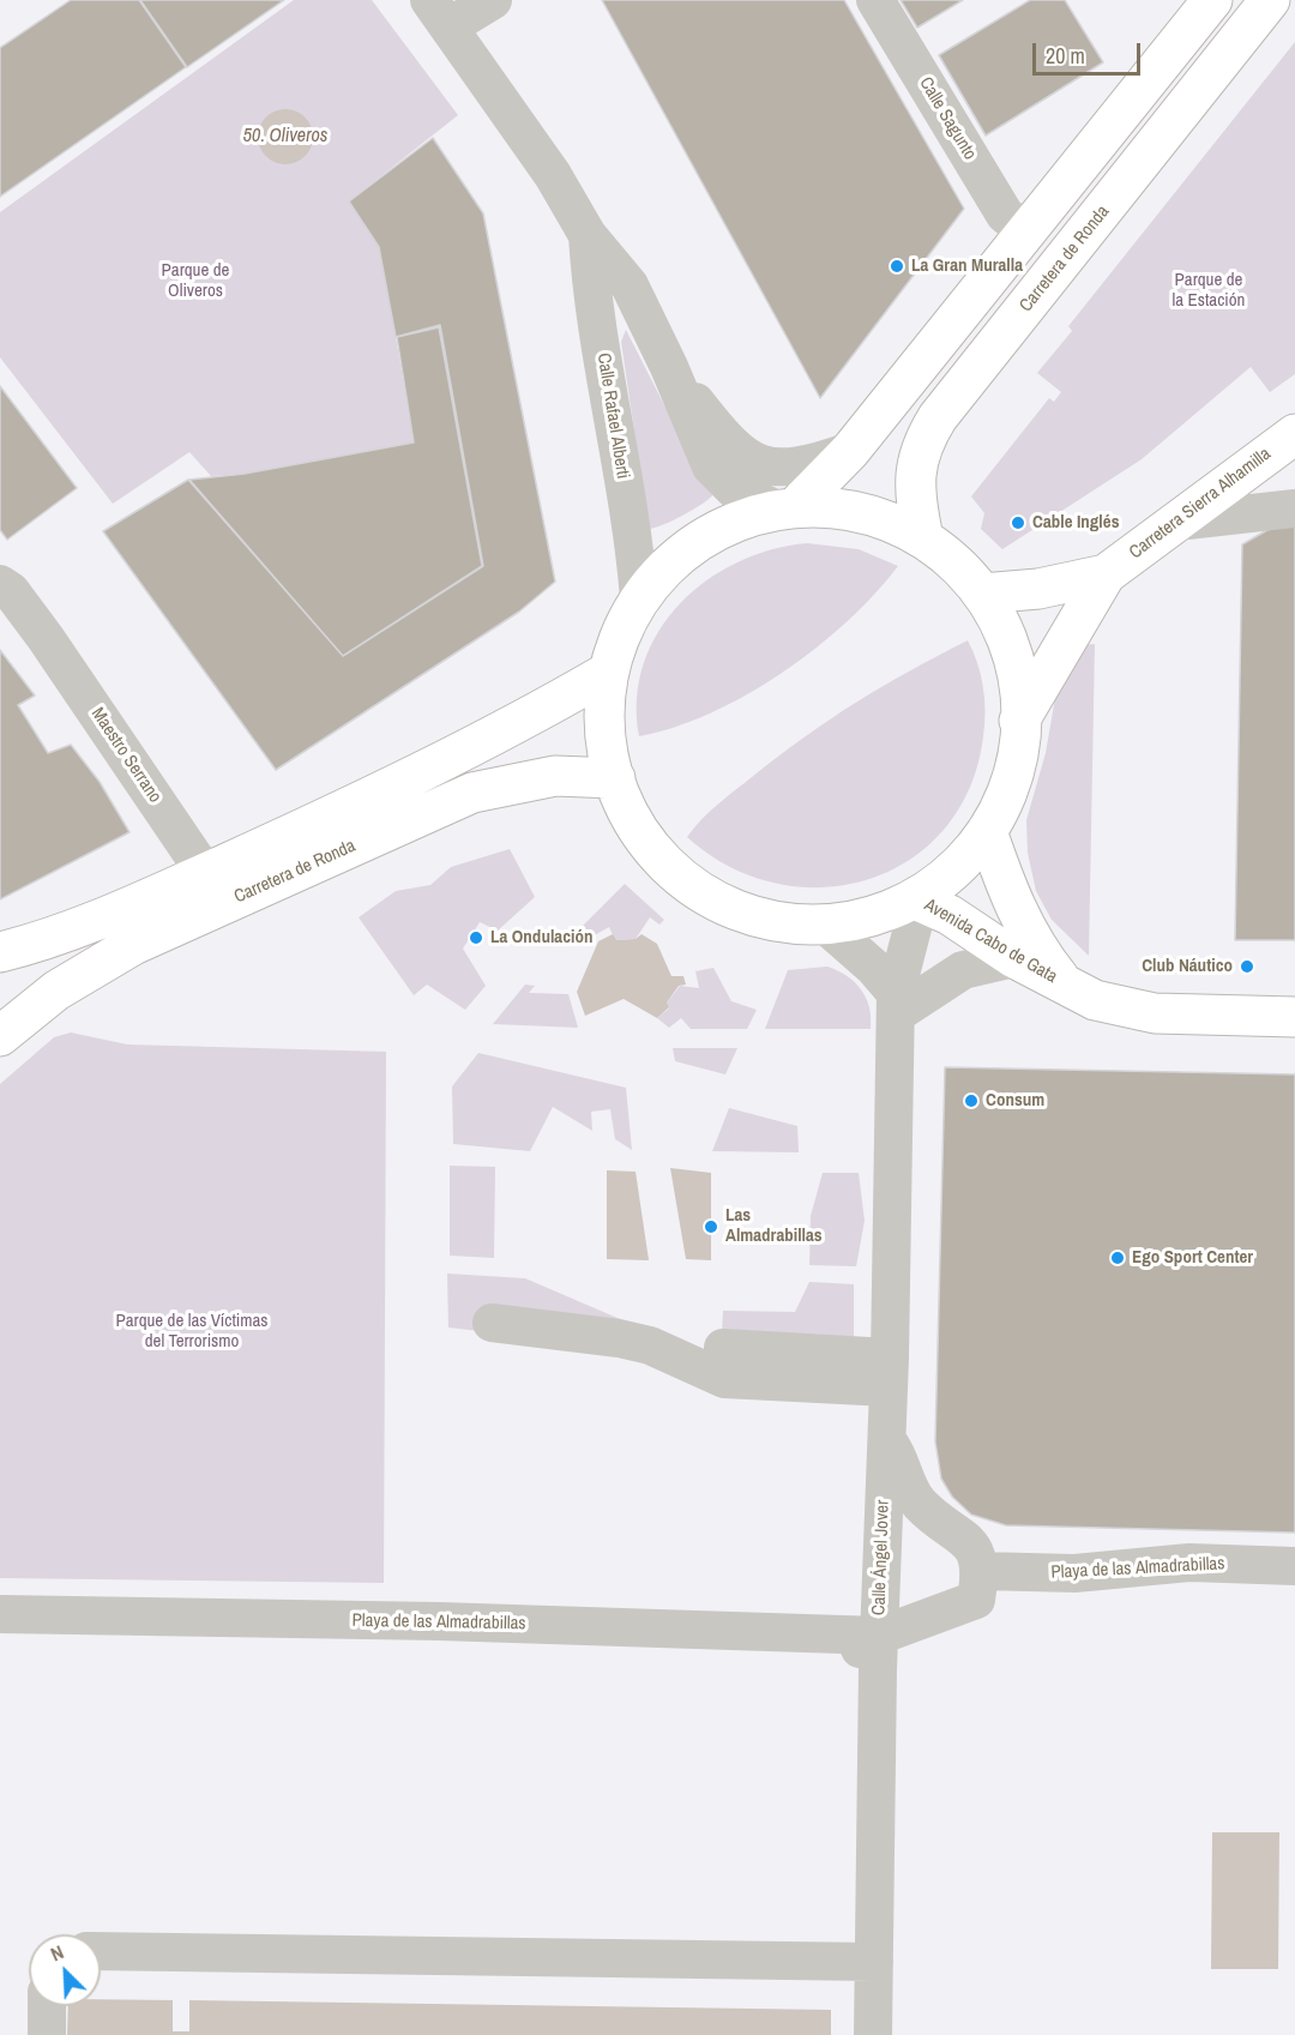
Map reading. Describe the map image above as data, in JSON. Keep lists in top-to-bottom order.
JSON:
{
  "streets": {
    "main road": ["Carretera de Ronda", "Carretera Sierra Alhamilla", "Avenida Cabo de Gata"],
    "street": [
      "Calle Sagunto",
      "Calle Rafael Alberti",
      "Maestro Serrano",
      "Calle Ángel Jover",
      "Playa de las Almadrabillas"
    ]
  },
  "crossings": [
    ["Carretera de Ronda", "Maestro Serrano"],
    ["Avenida Cabo de Gata", "Calle Ángel Jover"],
    ["Calle Ángel Jover", "Playa de las Almadrabillas"]
  ],
  "water": ["50. Oliveros"],
  "parks": ["Parque de Oliveros", "Parque de la Estación", "Parque de las Víctimas del Terrorismo"],
  "places": [
    "La Gran Muralla",
    "Cable Inglés",
    "La Ondulación",
    "Club Náutico",
    "Consum",
    "Las Almadrabillas",
    "Ego Sport Center"
  ],
  "scale_bar": "20 m",
  "north": "top left"
}
